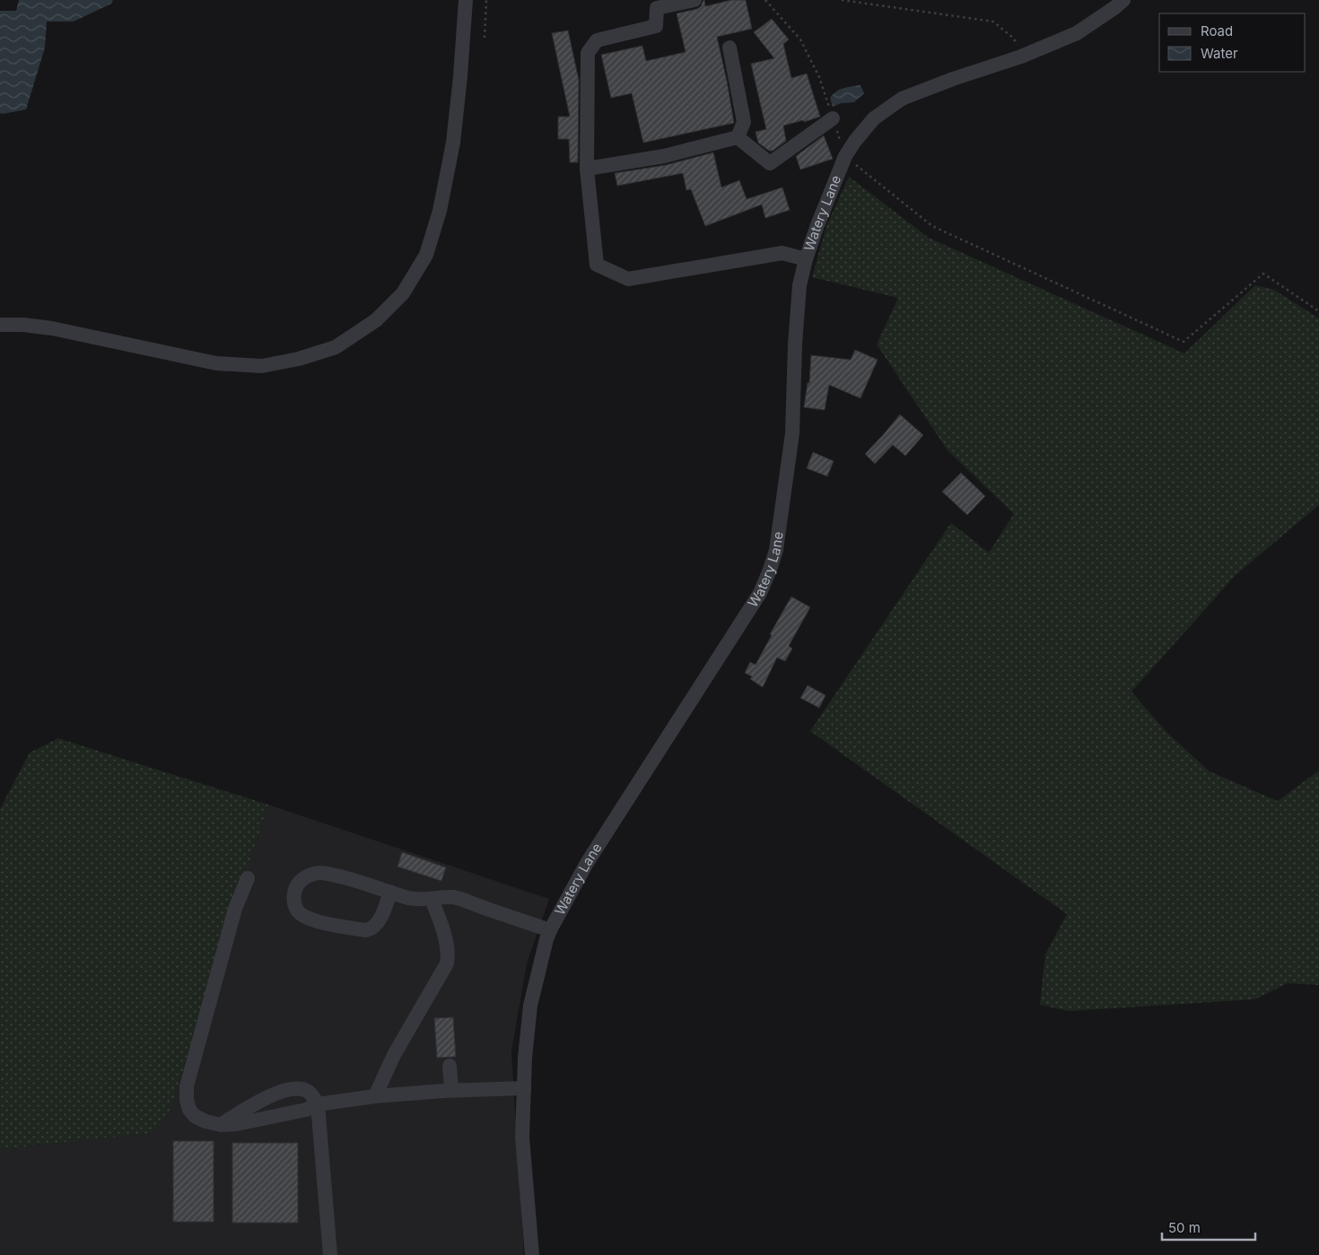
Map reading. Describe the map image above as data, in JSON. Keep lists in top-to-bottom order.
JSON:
{
  "streets": {
    "street": ["Watery Lane"]
  },
  "legend": ["Road", "Water"],
  "scale_bar": "50 m"
}
